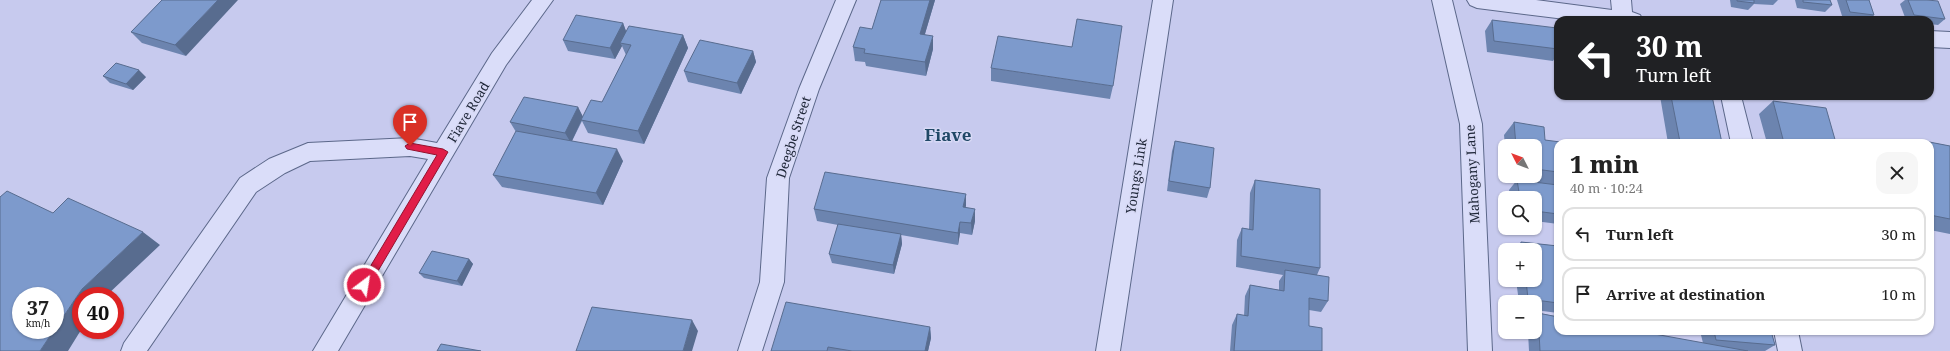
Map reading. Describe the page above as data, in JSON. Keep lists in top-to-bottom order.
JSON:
{
  "streets": {
    "street": [
      "Fiave Road",
      "Deegbe Street",
      "Mahogany Lane",
      "Youngs Link"
    ]
  },
  "districts": ["Fiave"],
  "north": "top left",
  "page": {
    "turn": ["30 m", "Turn left"],
    "map_buttons": ["+", "−"],
    "heading": ["1 min", "40 m · 10:24"],
    "list": [
      {
        "name": "Turn left",
        "value": "30 m"
      },
      {
        "name": "Arrive at destination",
        "value": "10 m"
      }
    ],
    "speed": "37 km/h",
    "limit": "40"
  }
}
